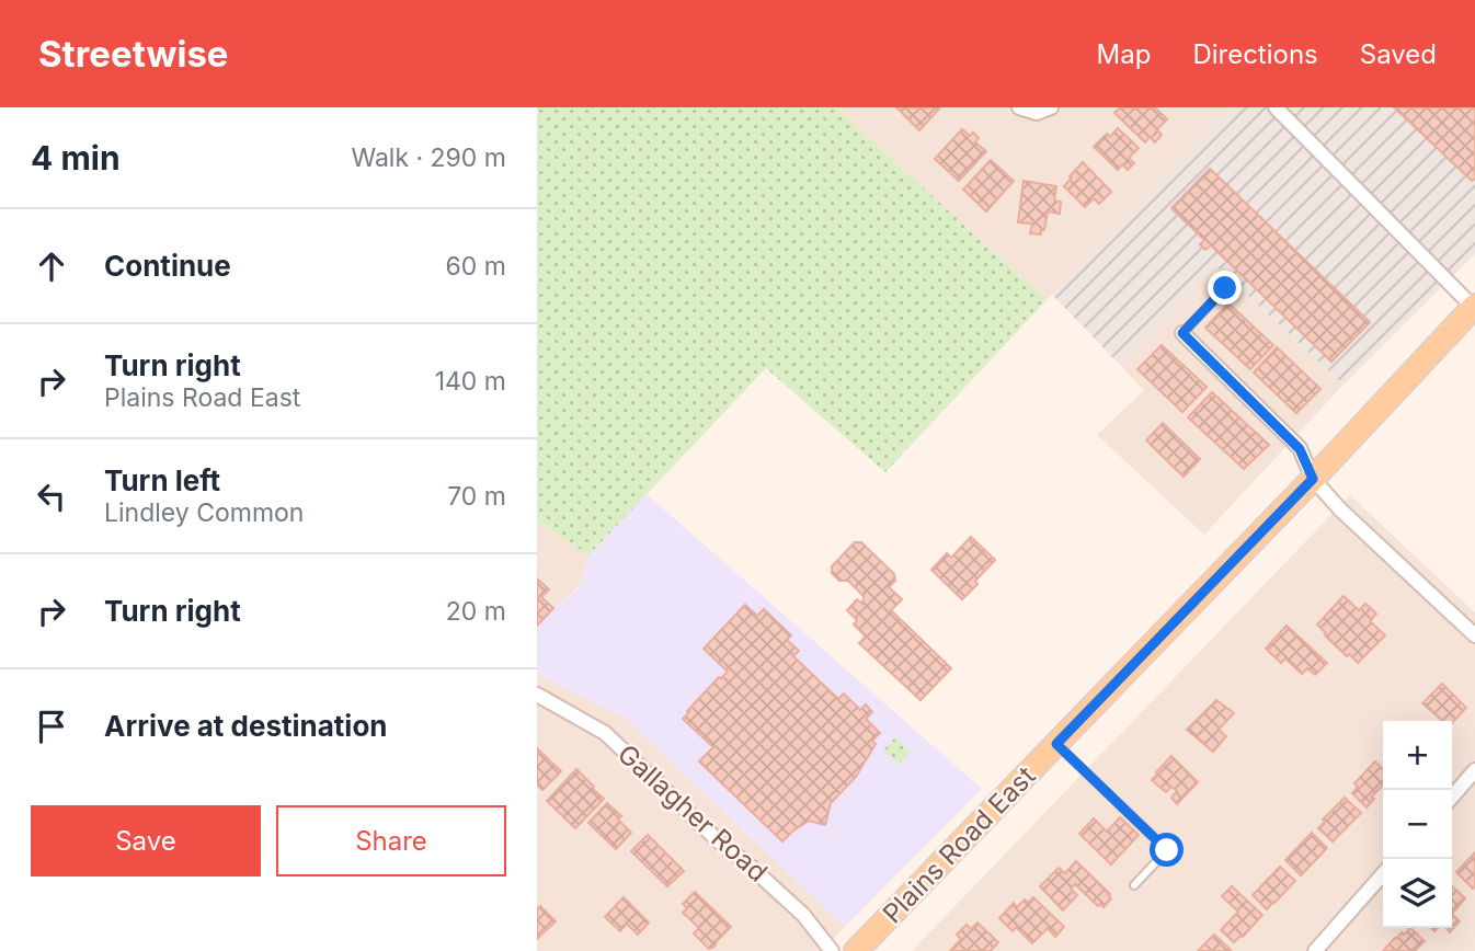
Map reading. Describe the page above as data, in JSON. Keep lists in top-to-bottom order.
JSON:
{
  "streets": {
    "main road": ["Plains Road East"],
    "street": ["Gallagher Road"]
  },
  "page": {
    "header": "Streetwise",
    "nav": ["Map", "Directions", "Saved"],
    "heading": ["4 min", "Walk · 290 m"],
    "list": [
      ["Continue", "60 m"],
      ["Turn right", "Plains Road East", "140 m"],
      ["Turn left", "Lindley Common", "70 m"],
      ["Turn right", "20 m"],
      "Arrive at destination"
    ],
    "map_buttons": ["+", "−"],
    "buttons": ["Save", "Share"]
  }
}
